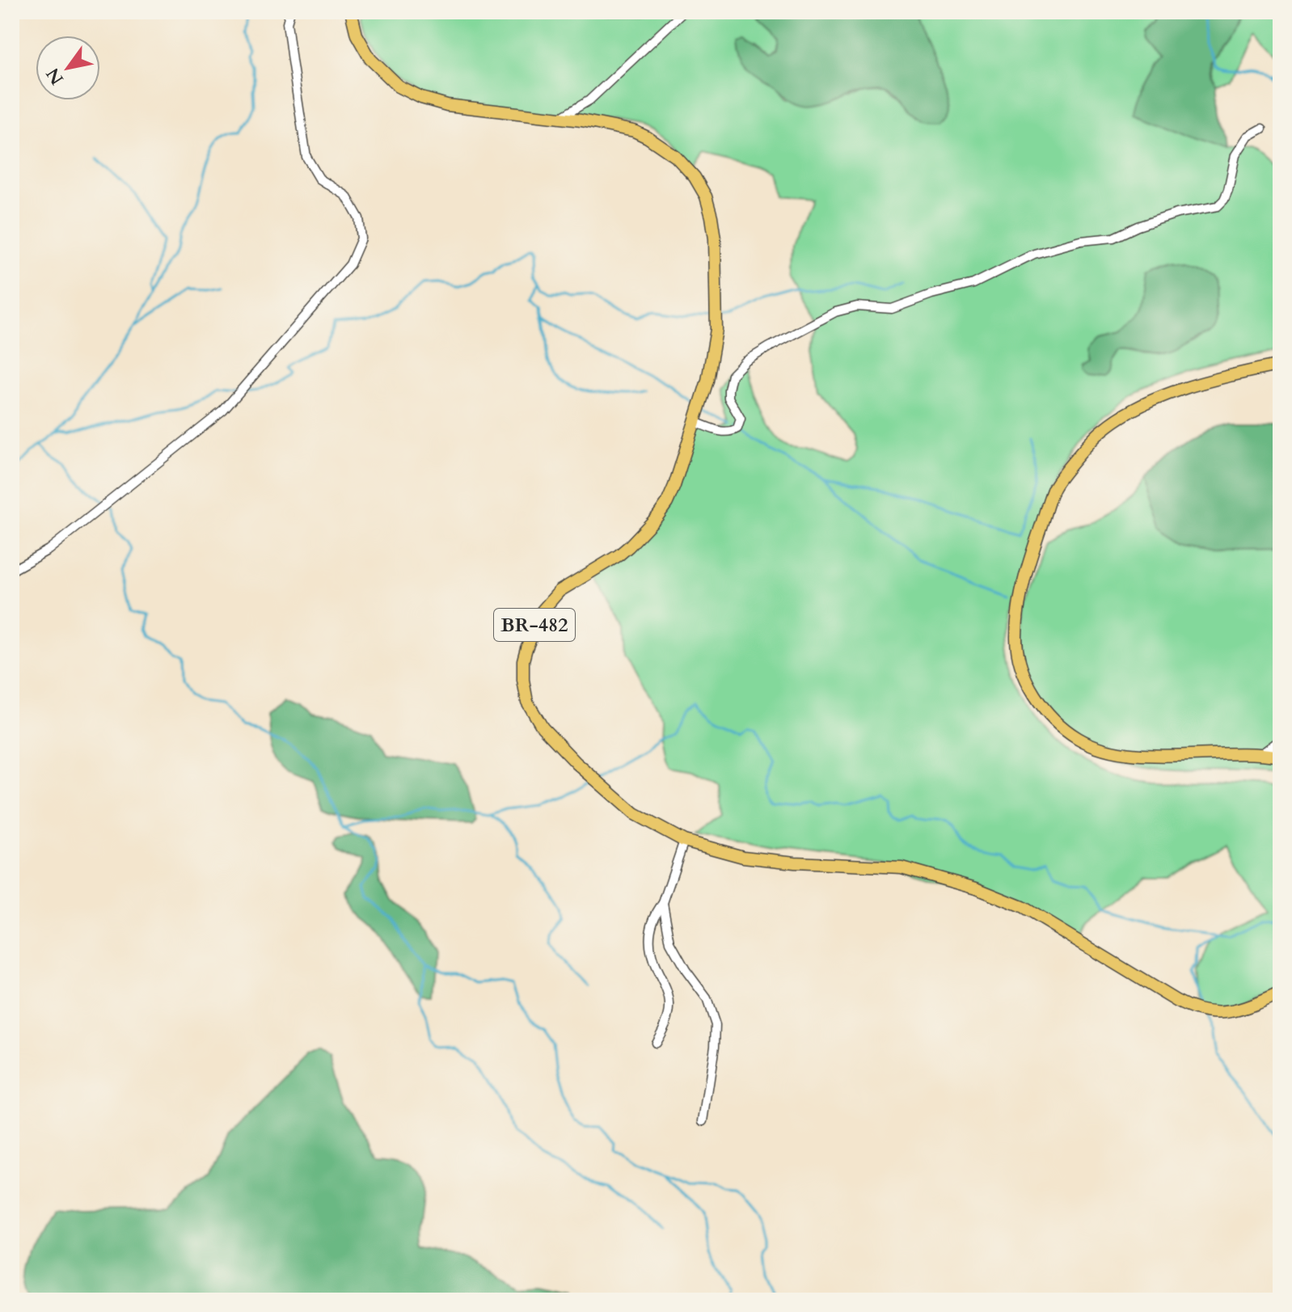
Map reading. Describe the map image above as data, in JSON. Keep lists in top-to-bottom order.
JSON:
{
  "streets": {
    "highway": ["BR-482"]
  },
  "north": "bottom left"
}
